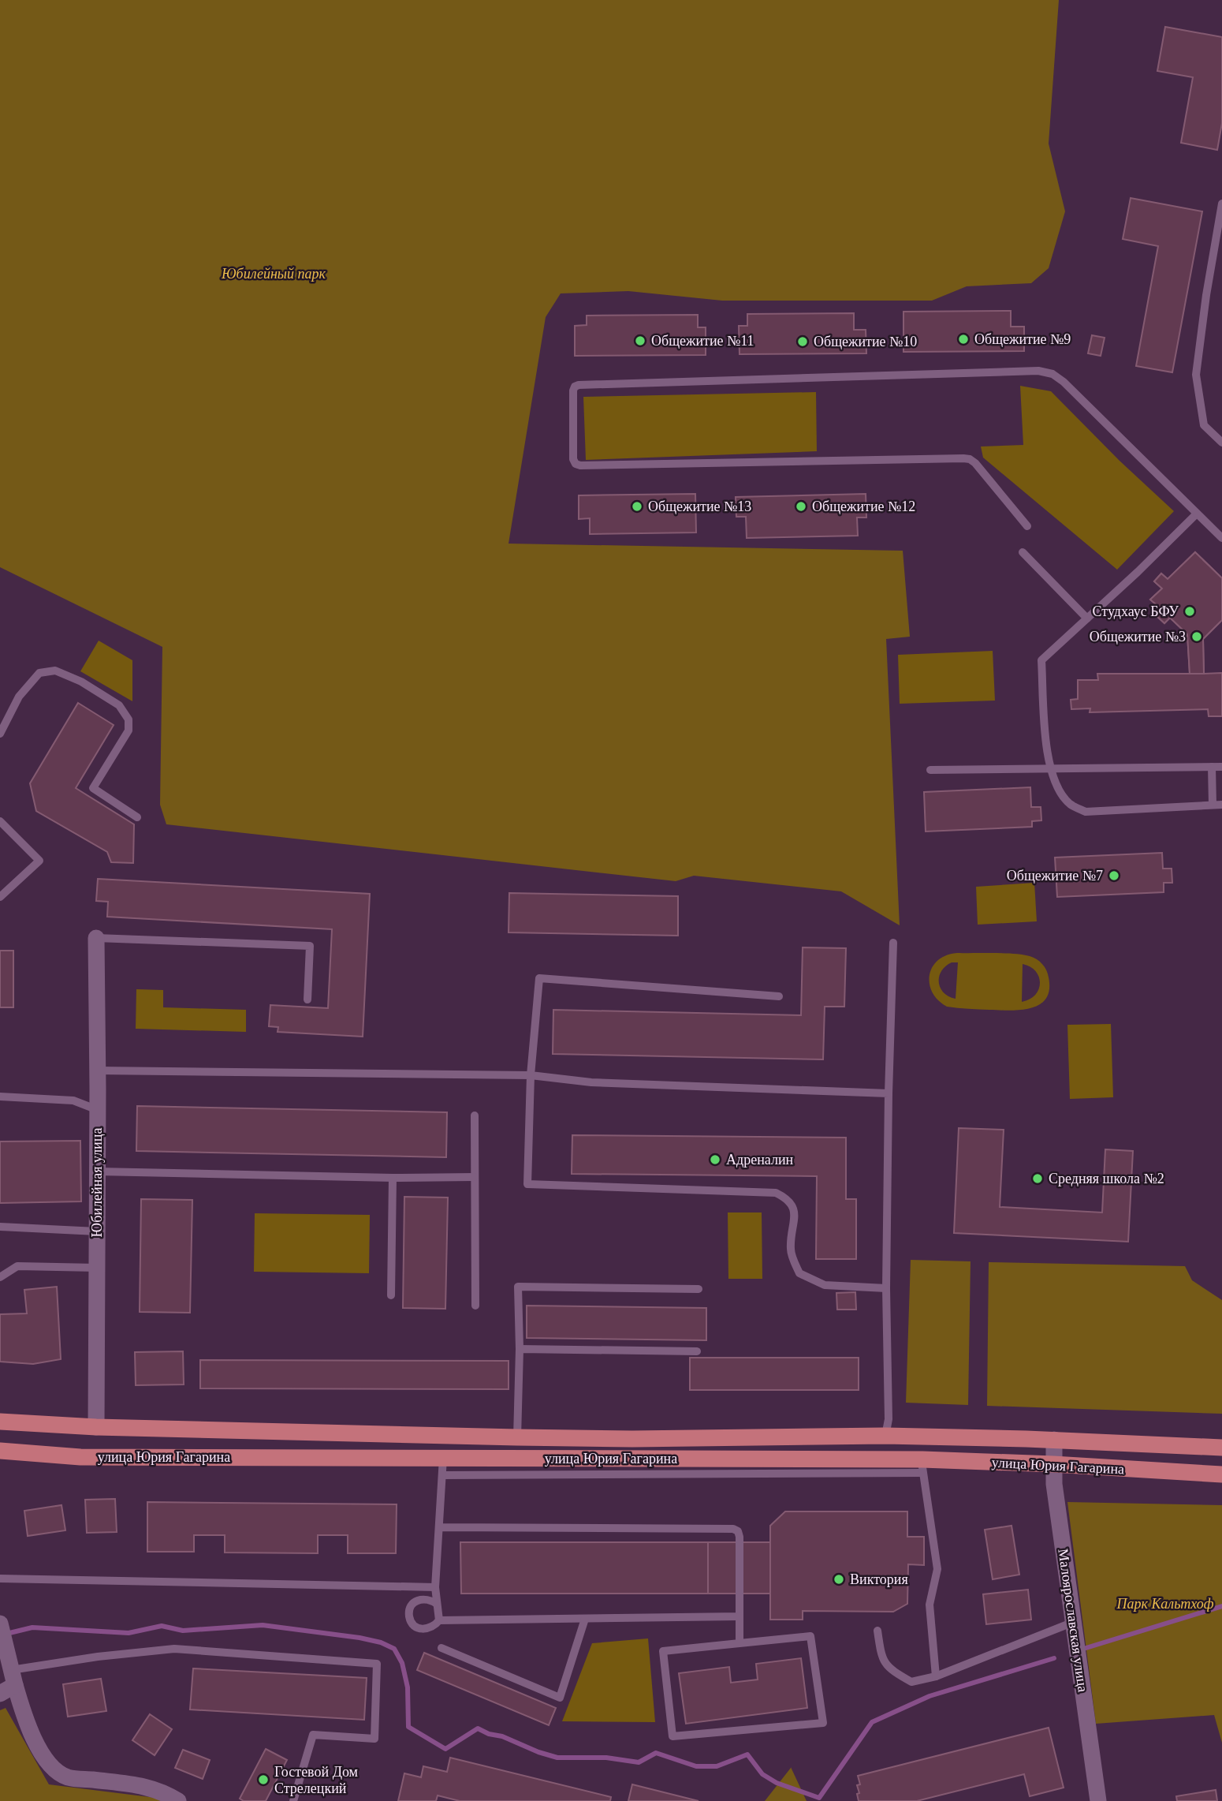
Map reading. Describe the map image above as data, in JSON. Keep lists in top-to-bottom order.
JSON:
{
  "streets": {
    "main road": ["улица Юрия Гагарина"],
    "street": ["Юбилейная улица", "Малоярославская улица"]
  },
  "crossings": [
    ["Юбилейная улица", "улица Юрия Гагарина"],
    ["улица Юрия Гагарина", "Малоярославская улица"]
  ],
  "parks": ["Юбилейный парк", "Парк Кальтхоф"],
  "places": [
    "Общежитие №9",
    "Общежитие №11",
    "Общежитие №10",
    "Общежитие №13",
    "Общежитие №12",
    "Студхаус БФУ",
    "Общежитие №3",
    "Общежитие №7",
    "Адреналин",
    "Средняя школа №2",
    "Виктория",
    "Гостевой Дом Стрелецкий"
  ]
}
